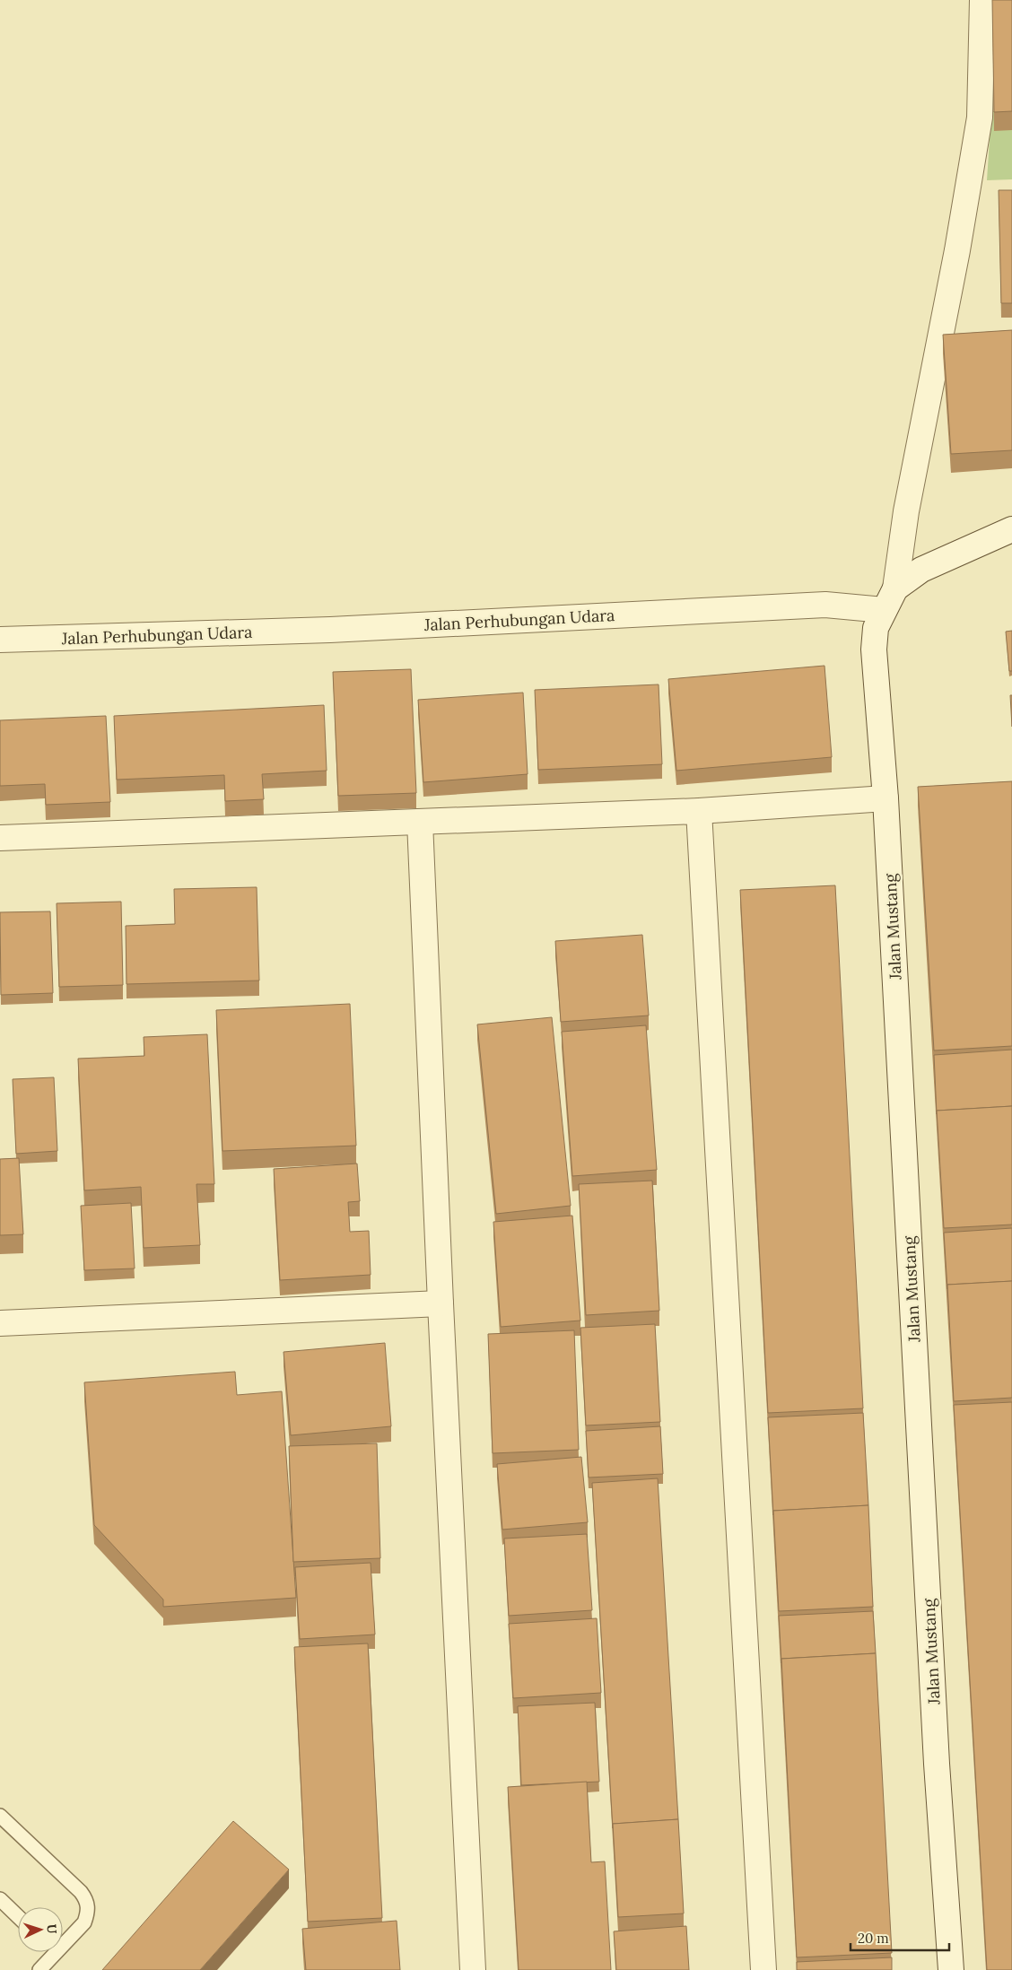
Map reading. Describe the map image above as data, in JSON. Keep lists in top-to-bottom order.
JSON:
{
  "streets": {
    "street": ["Jalan Perhubungan Udara", "Jalan Mustang"]
  },
  "crossings": [
    ["Jalan Perhubungan Udara", "Jalan Mustang"]
  ],
  "scale_bar": "20 m",
  "north": "right"
}
